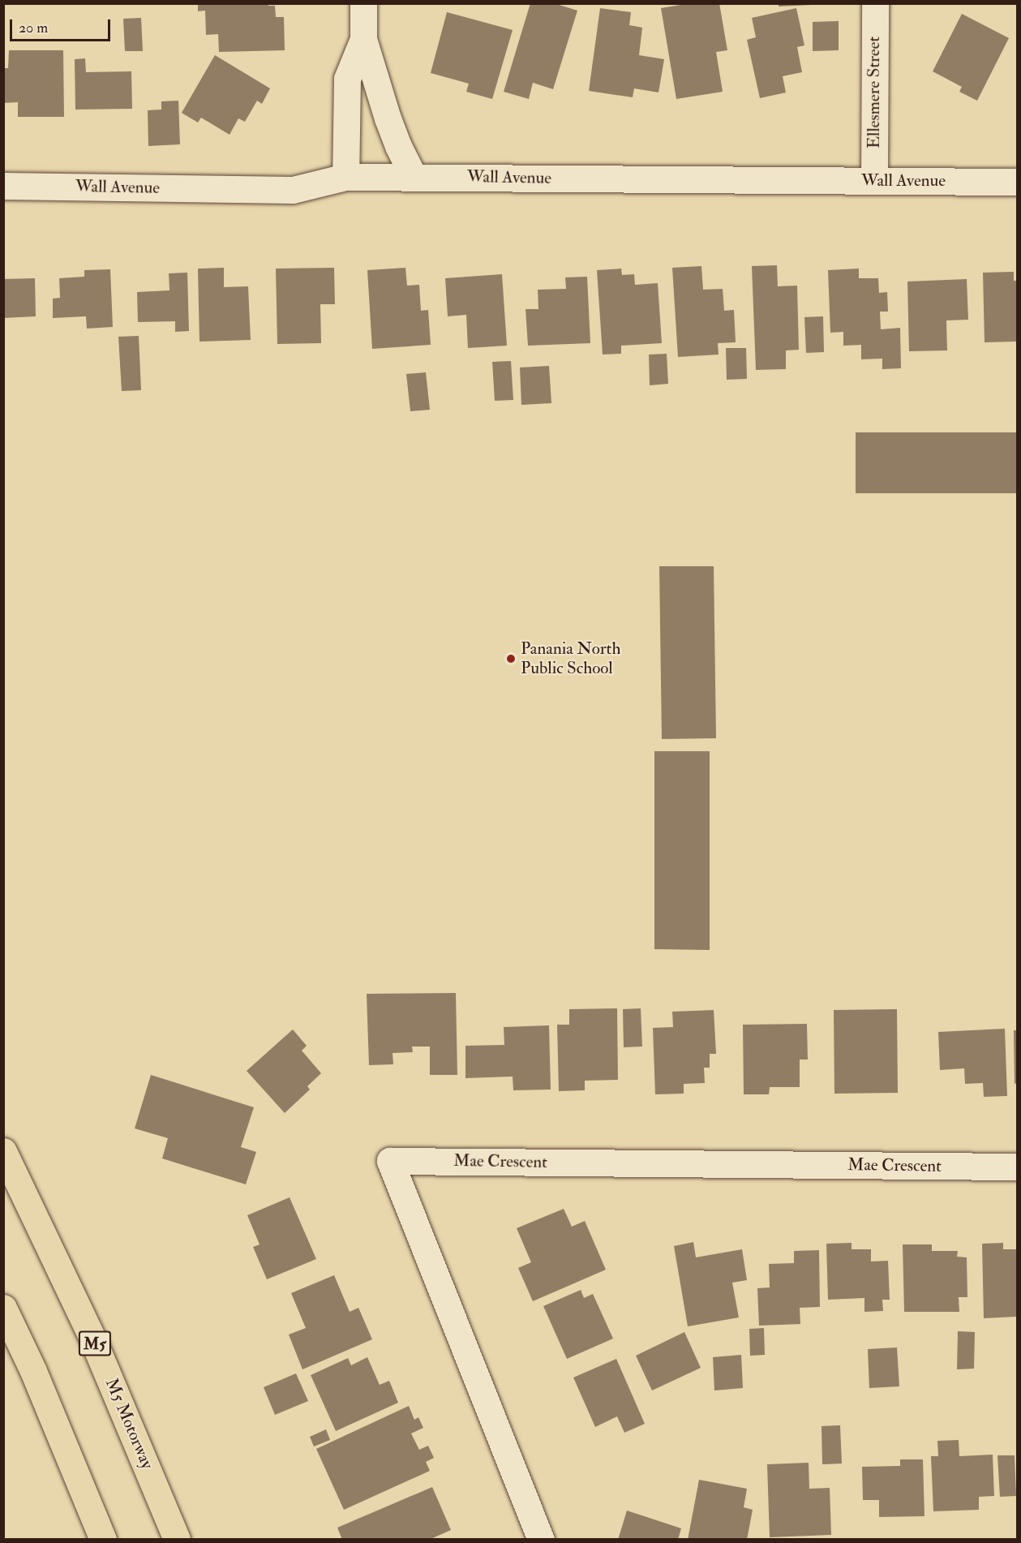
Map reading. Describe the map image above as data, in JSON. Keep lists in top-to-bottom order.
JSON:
{
  "streets": {
    "highway": ["M5", "M5 Motorway"],
    "street": ["Ellesmere Street", "Wall Avenue", "Mae Crescent"]
  },
  "crossings": [
    ["Ellesmere Street", "Wall Avenue"]
  ],
  "places": ["Panania North Public School"],
  "scale_bar": "20 m"
}
